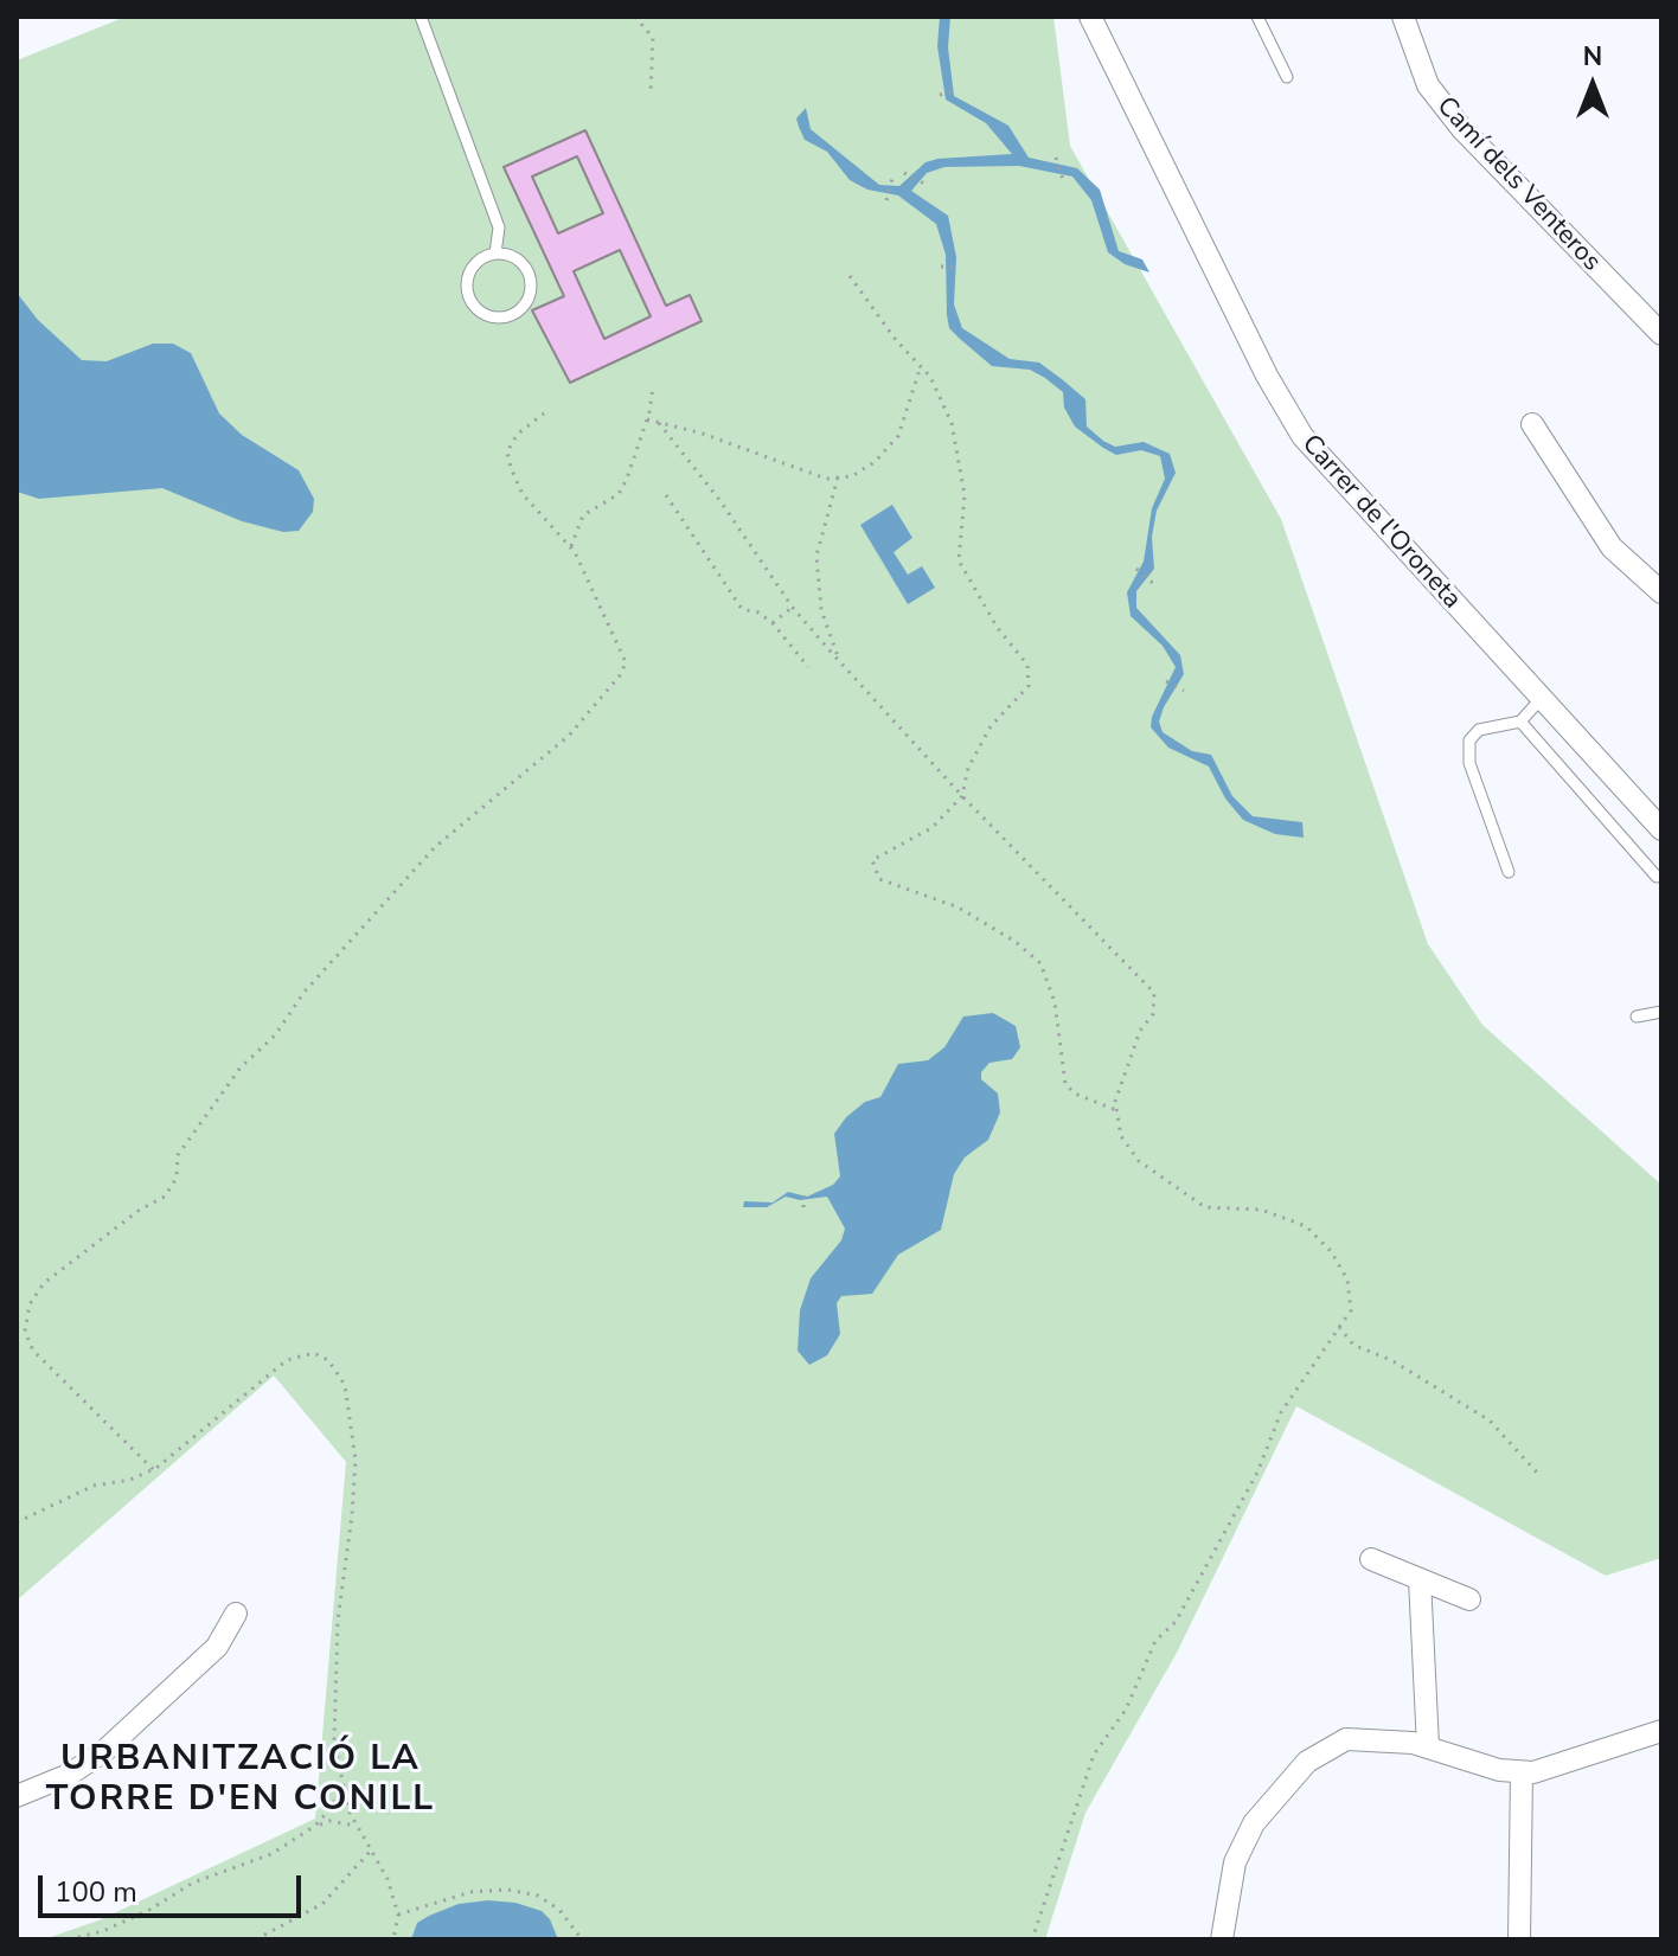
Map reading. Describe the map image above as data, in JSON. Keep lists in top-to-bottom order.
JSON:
{
  "streets": {
    "street": ["Camí dels Venteros", "Carrer de l'Oroneta"]
  },
  "districts": ["URBANITZACIÓ LA TORRE D'EN CONILL"],
  "scale_bar": "100 m",
  "north": "top"
}
